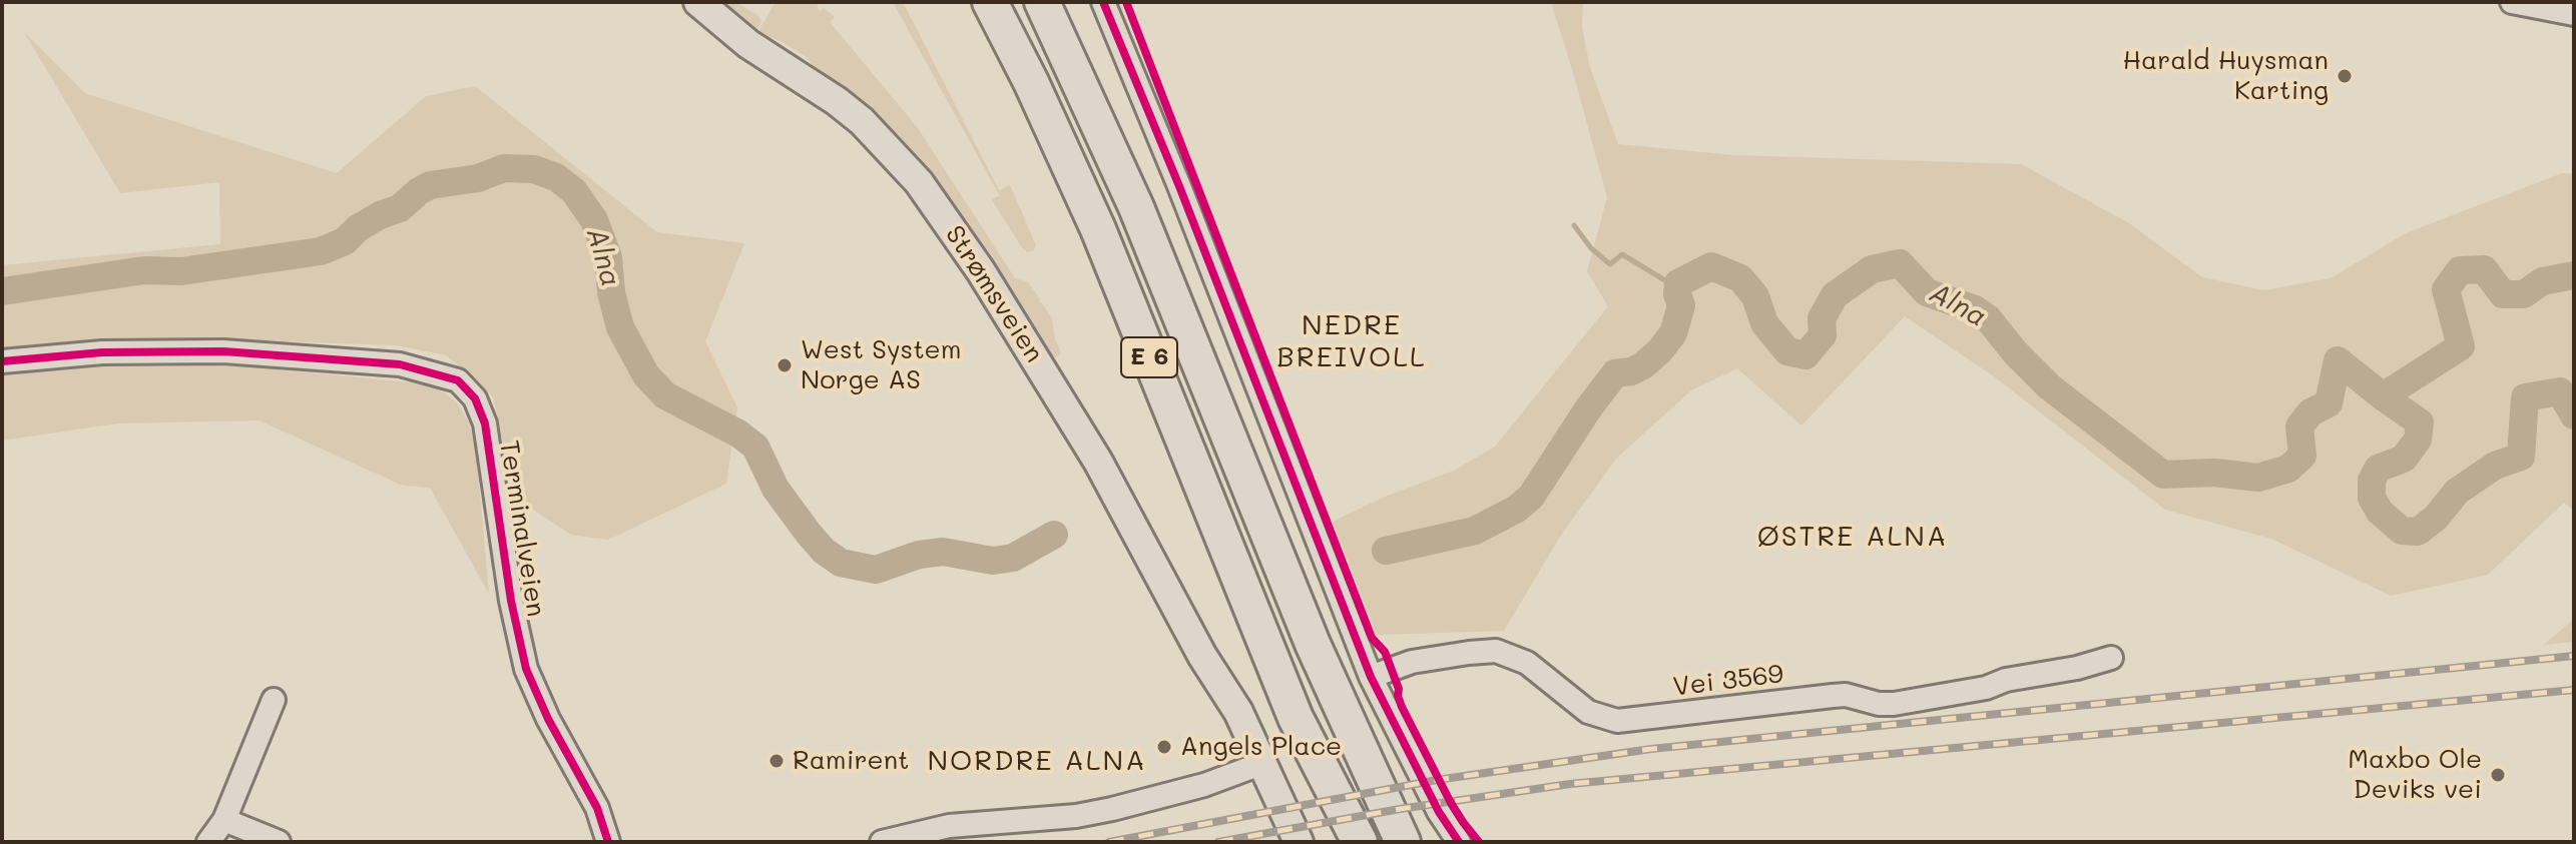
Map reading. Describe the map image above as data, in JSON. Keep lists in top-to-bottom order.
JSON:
{
  "streets": {
    "highway": ["E 6"],
    "main road": ["Strømsveien"],
    "street": ["Terminalveien", "Vei 3569"]
  },
  "districts": ["NEDRE BREIVOLL", "ØSTRE ALNA", "NORDRE ALNA"],
  "water": ["Alna"],
  "places": [
    "Harald Huysman Karting",
    "West System Norge AS",
    "Angels Place",
    "Ramirent",
    "Maxbo Ole Deviks vei"
  ]
}
